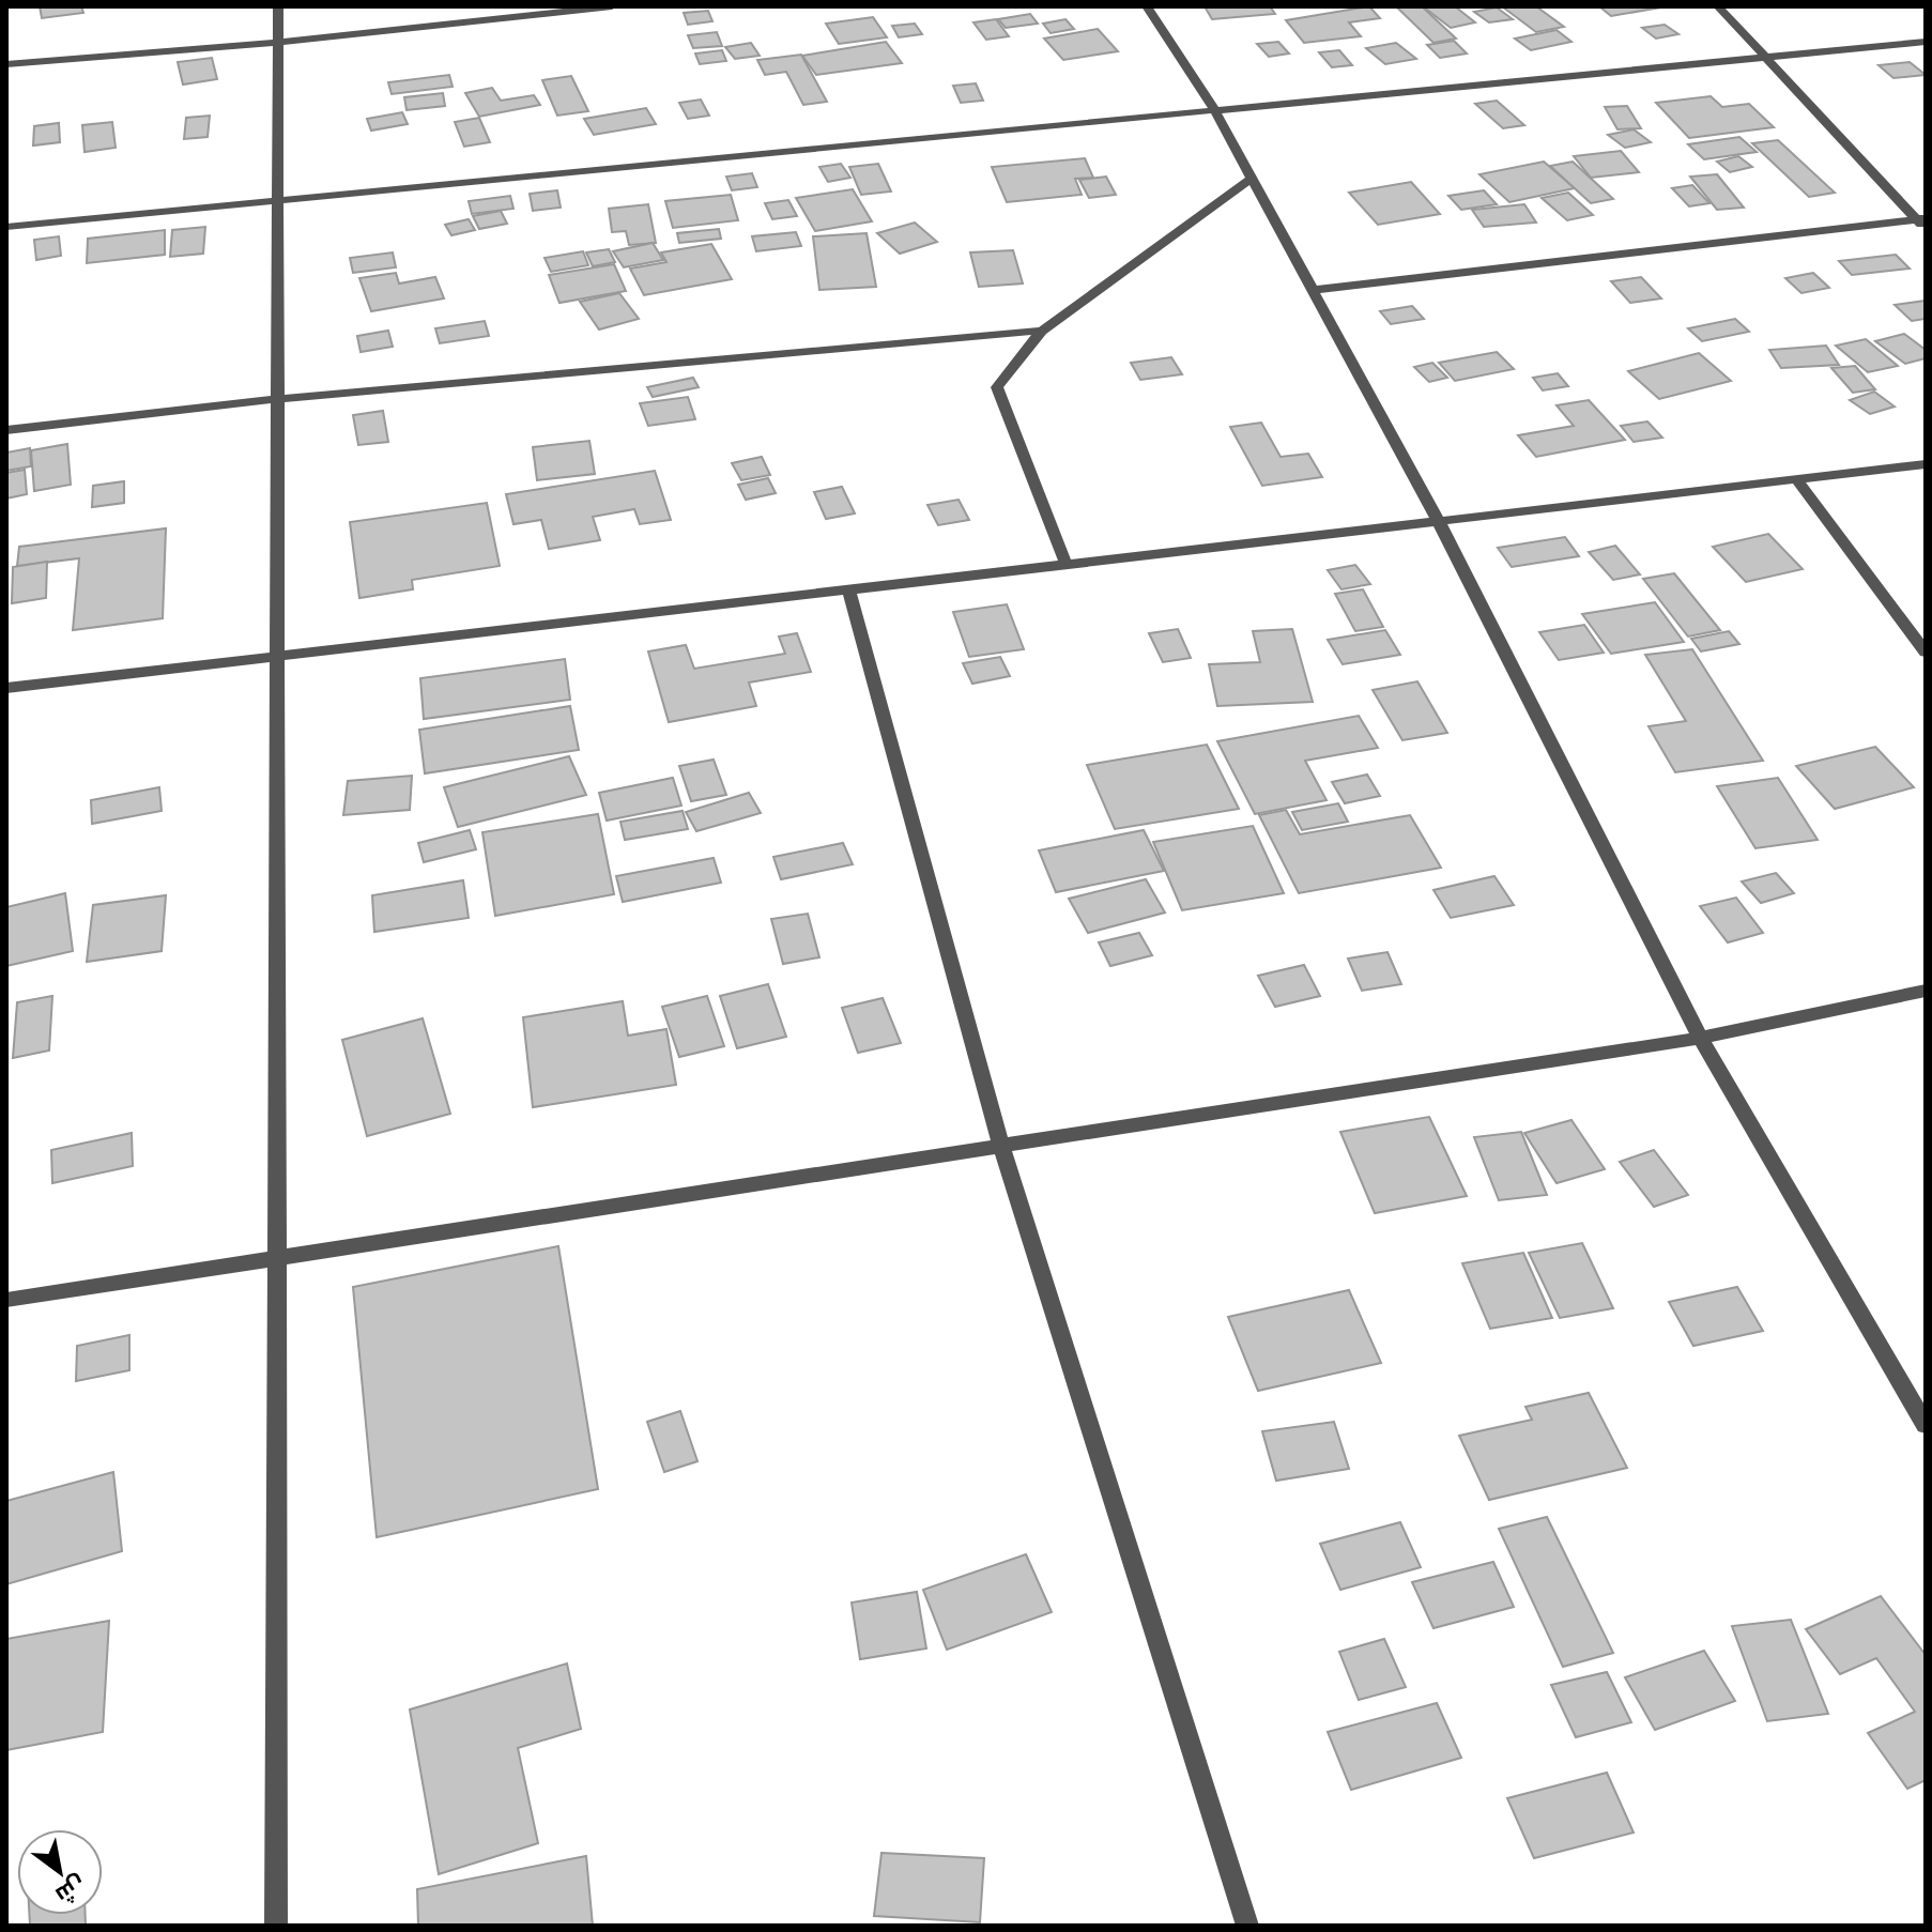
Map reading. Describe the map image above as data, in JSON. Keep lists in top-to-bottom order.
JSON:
{
  "north": "bottom right"
}
